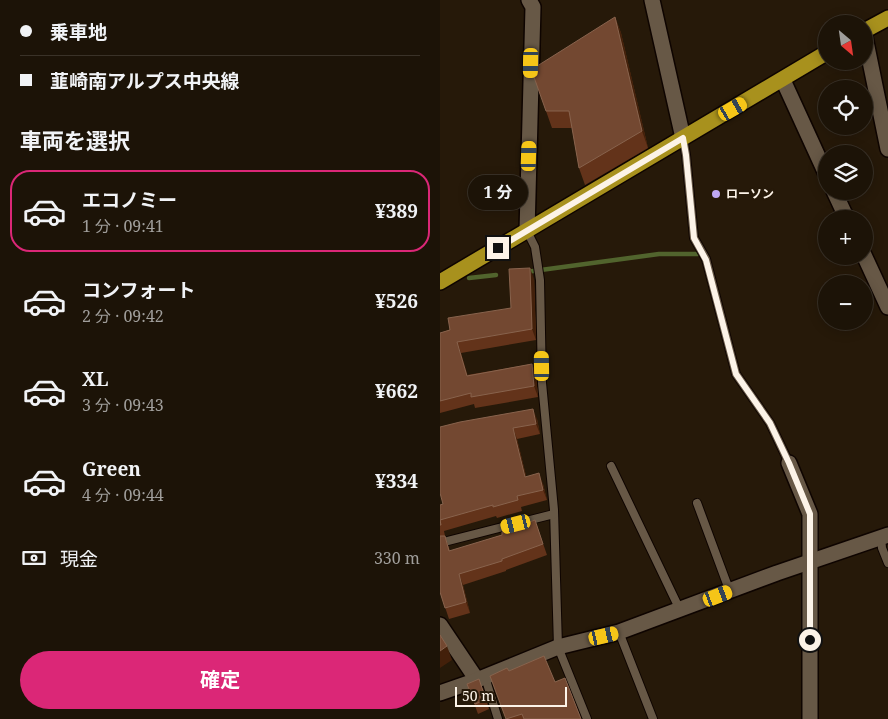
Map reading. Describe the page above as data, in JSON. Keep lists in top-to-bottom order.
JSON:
{
  "places": ["ローソン"],
  "scale_bar": "50 m",
  "north": "bottom right",
  "page": {
    "banner": ["乗車地", "韮崎南アルプス中央線"],
    "map_buttons": ["+", "−"],
    "heading": "車両を選択",
    "list": [
      {
        "name": "エコノミー",
        "note": "1 分 · 09:41",
        "value": "¥389"
      },
      {
        "name": "コンフォート",
        "note": "2 分 · 09:42",
        "value": "¥526"
      },
      {
        "name": "XL",
        "note": "3 分 · 09:43",
        "value": "¥662"
      },
      {
        "name": "Green",
        "note": "4 分 · 09:44",
        "value": "¥334"
      }
    ],
    "bubble": "1 分",
    "pay": ["現金", "330 m"],
    "buttons": "確定",
    "scale": "50 m"
  }
}
